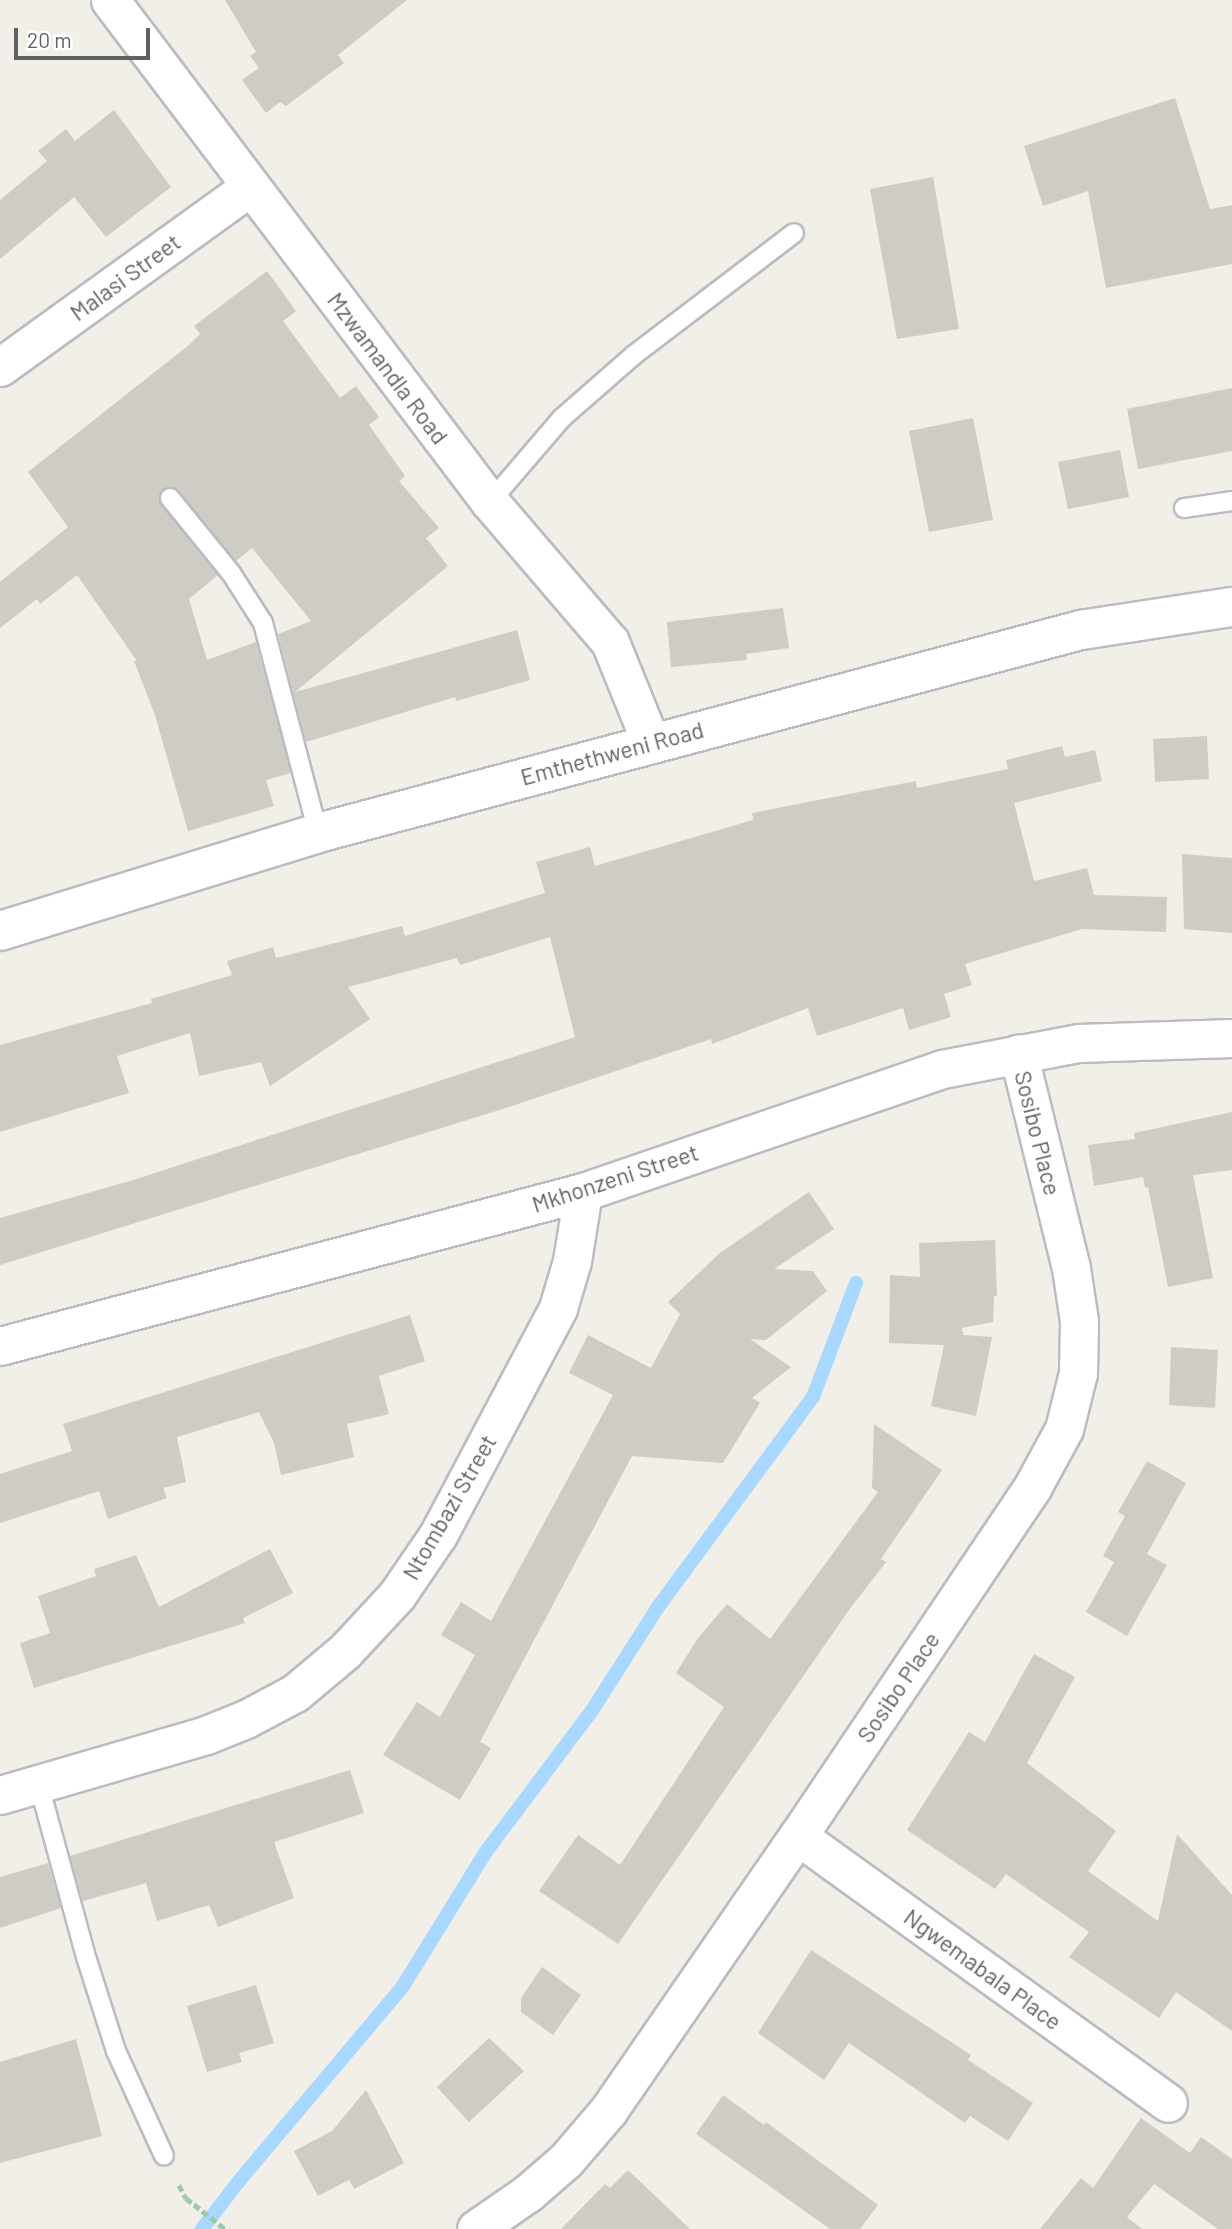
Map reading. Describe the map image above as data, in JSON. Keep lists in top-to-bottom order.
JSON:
{
  "streets": {
    "street": [
      "Malasi Street",
      "Mzwamandla Road",
      "Emthethweni Road",
      "Sosibo Place",
      "Mkhonzeni Street",
      "Ntombazi Street",
      "Ngwemabala Place"
    ]
  },
  "crossings": [
    ["Malasi Street", "Mzwamandla Road"],
    ["Mzwamandla Road", "Emthethweni Road"],
    ["Sosibo Place", "Mkhonzeni Street"],
    ["Sosibo Place", "Ngwemabala Place"],
    ["Mkhonzeni Street", "Ntombazi Street"]
  ],
  "scale_bar": "20 m"
}
